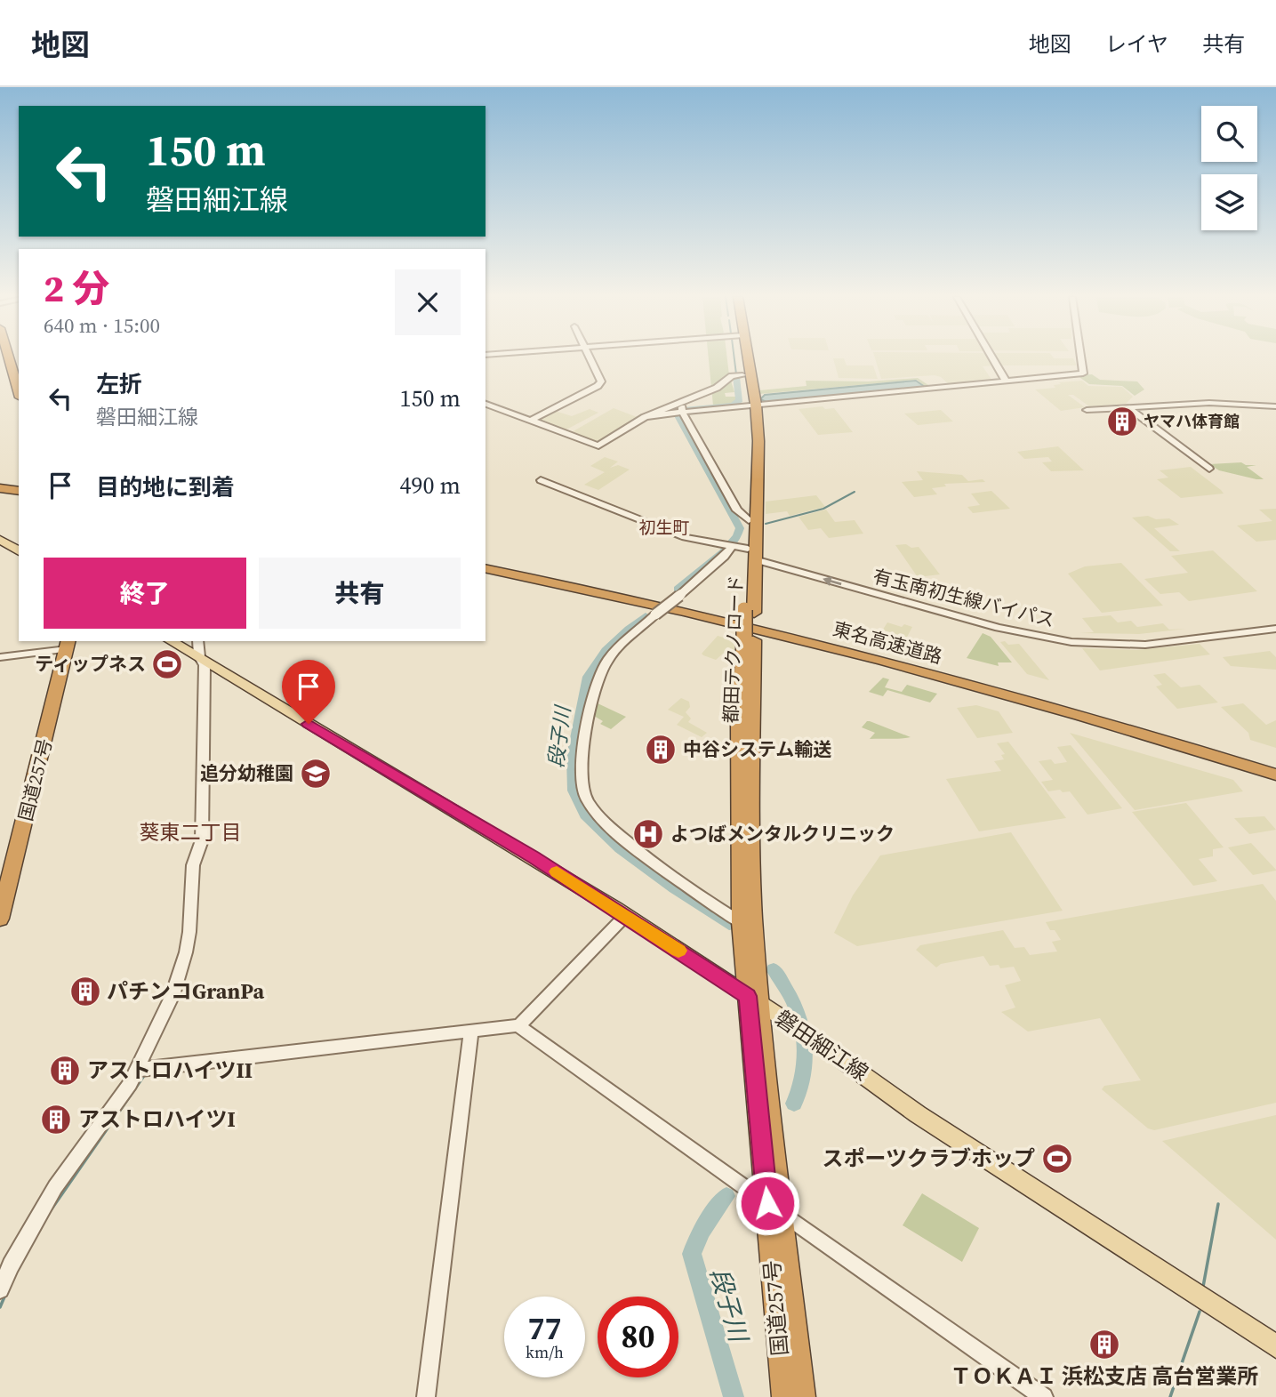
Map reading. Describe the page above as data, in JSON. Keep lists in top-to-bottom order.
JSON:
{
  "streets": {
    "highway": ["東名高速道路", "都田テクノロード", "国道257号"],
    "main road": ["磐田細江線"],
    "street": ["有玉南初生線バイパス"]
  },
  "crossings": [
    ["有玉南初生線バイパス", "都田テクノロード"],
    ["都田テクノロード", "国道257号"],
    ["都田テクノロード", "磐田細江線"],
    ["国道257号", "磐田細江線"]
  ],
  "districts": ["初生町", "葵東二丁目"],
  "water": ["段子川"],
  "places": {
    "building": [
      "ヤマハ体育館",
      "中谷システム輸送",
      "パチンコGranPa",
      "アストロハイツII",
      "アストロハイツI",
      "ＴＯＫＡＩ 浜松支店 高台営業所"
    ],
    "sports": ["ティップネス", "スポーツクラブホップ"],
    "school or university": ["追分幼稚園"],
    "hospital": ["よつばメンタルクリニック"]
  },
  "page": {
    "header": "地図",
    "nav": ["地図", "レイヤ", "共有"],
    "turn": ["150 m", "磐田細江線"],
    "heading": ["2 分", "640 m · 15:00"],
    "list": [
      {
        "name": "左折",
        "note": "磐田細江線",
        "value": "150 m"
      },
      {
        "name": "目的地に到着",
        "value": "490 m"
      }
    ],
    "buttons": ["終了", "共有"],
    "speed": "77 km/h",
    "limit": "80"
  }
}
